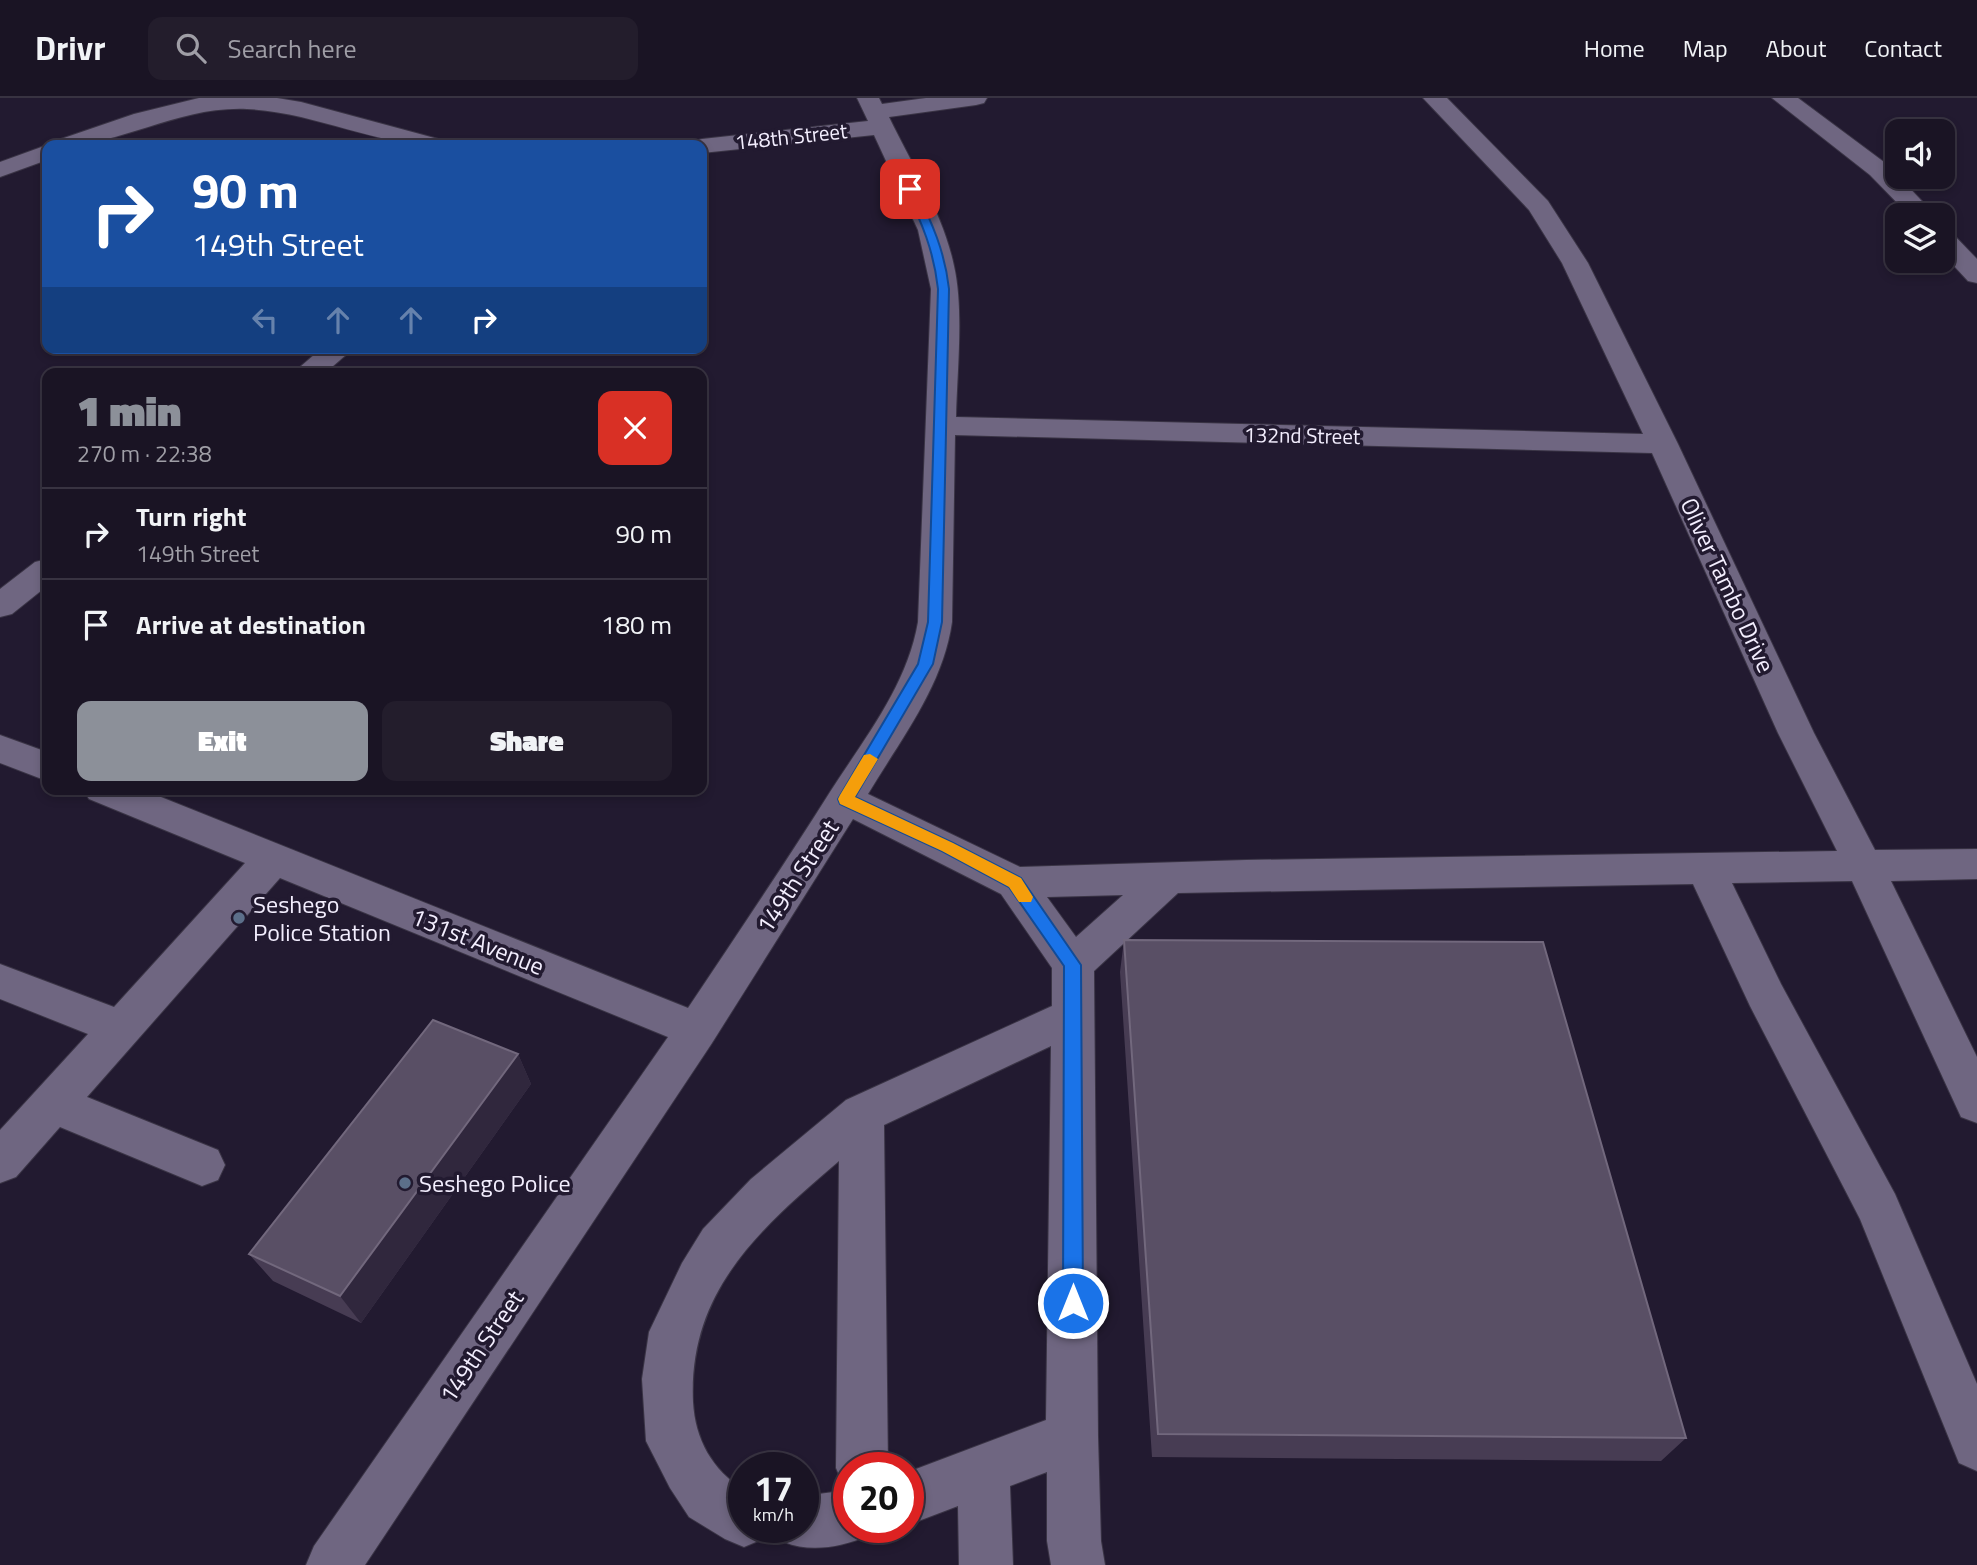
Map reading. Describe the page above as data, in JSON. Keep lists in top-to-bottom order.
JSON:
{
  "streets": {
    "street": [
      "148th Street",
      "132nd Street",
      "Oliver Tambo Drive",
      "149th Street",
      "131st Avenue"
    ]
  },
  "crossings": [
    ["148th Street", "149th Street"],
    ["132nd Street", "Oliver Tambo Drive"],
    ["132nd Street", "149th Street"],
    ["149th Street", "131st Avenue"]
  ],
  "places": ["Seshego Police Station", "Seshego Police"],
  "page": {
    "header": "Drivr",
    "search": "Search here",
    "nav": [
      "Home",
      "Map",
      "About",
      "Contact"
    ],
    "turn": ["90 m", "149th Street"],
    "heading": ["1 min", "270 m · 22:38"],
    "list": [
      {
        "name": "Turn right",
        "note": "149th Street",
        "value": "90 m"
      },
      {
        "name": "Arrive at destination",
        "value": "180 m"
      }
    ],
    "buttons": ["Exit", "Share"],
    "speed": "17 km/h",
    "limit": "20"
  }
}
